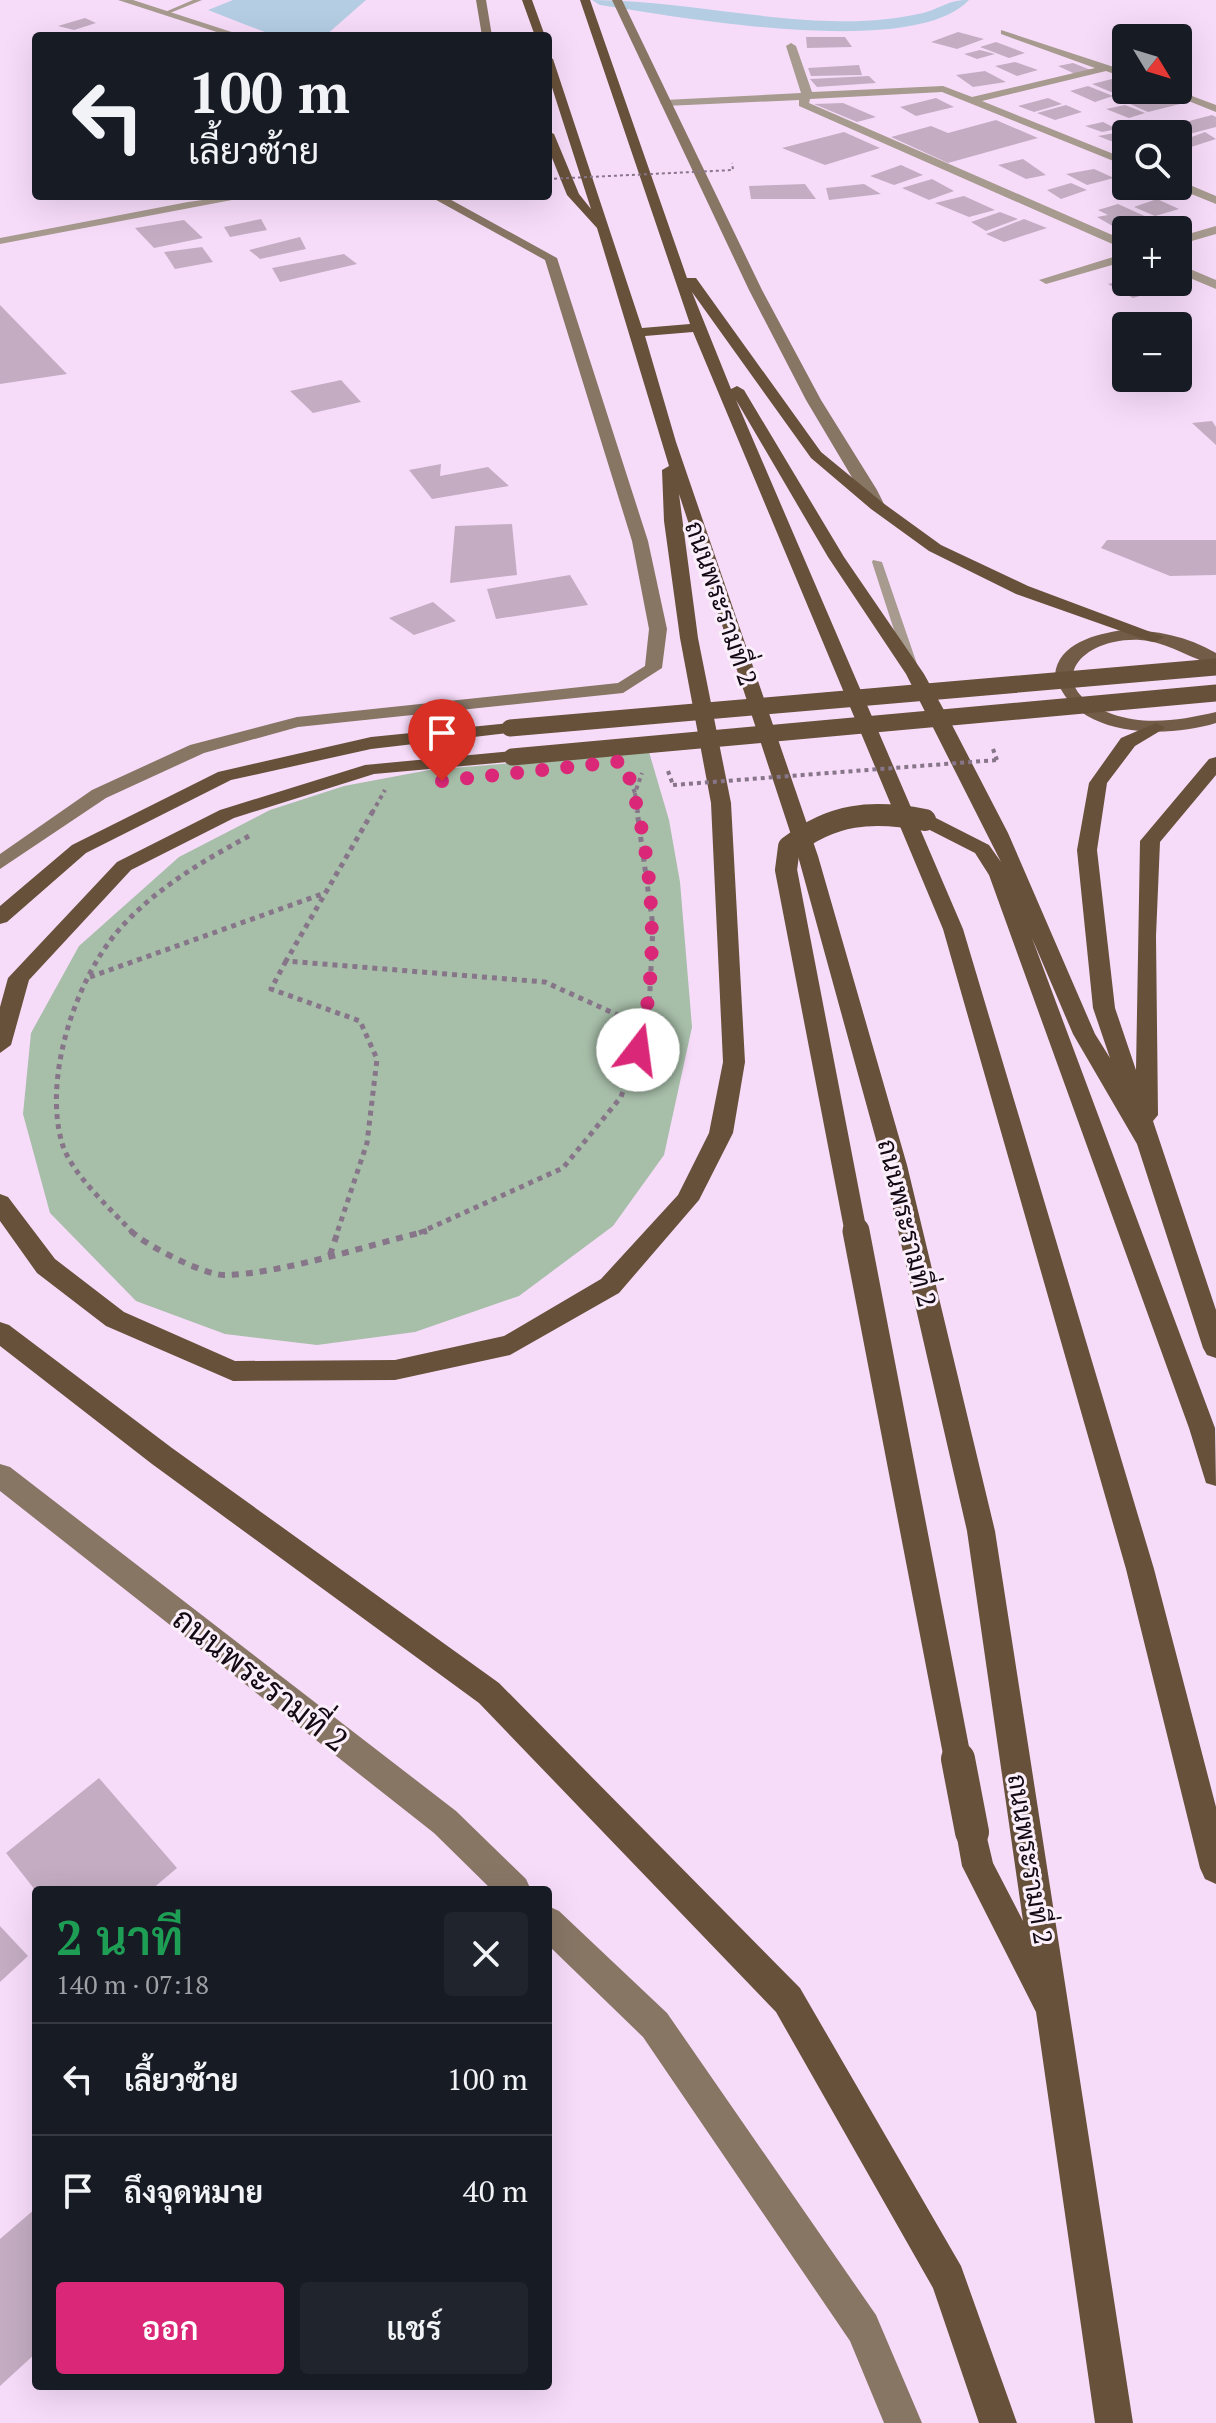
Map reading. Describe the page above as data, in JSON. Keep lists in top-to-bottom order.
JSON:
{
  "streets": {
    "highway": ["ถนนพระรามที่ 2"]
  },
  "north": "bottom right",
  "page": {
    "map_buttons": ["+", "−"],
    "turn": ["100 m", "เลี้ยวซ้าย"],
    "heading": ["2 นาที", "140 m · 07:18"],
    "list": [
      {
        "name": "เลี้ยวซ้าย",
        "value": "100 m"
      },
      {
        "name": "ถึงจุดหมาย",
        "value": "40 m"
      }
    ],
    "buttons": ["ออก", "แชร์"]
  }
}
